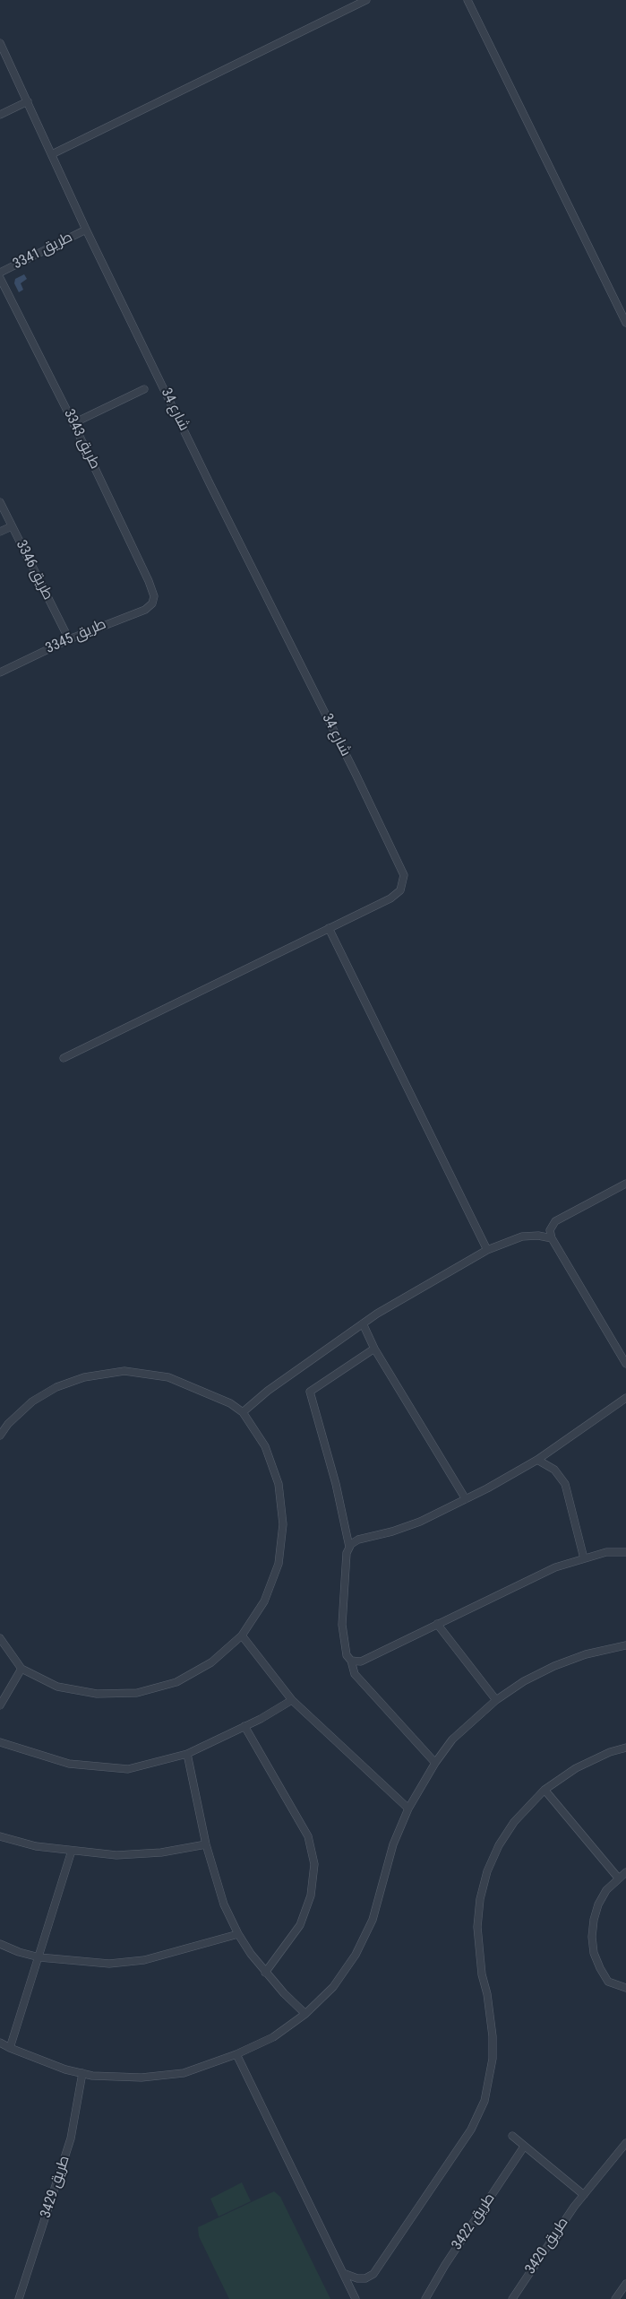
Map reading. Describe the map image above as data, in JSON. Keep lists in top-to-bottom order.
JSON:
{
  "streets": {
    "street": [
      "طريق 3341",
      "شارع 34",
      "طريق 3343",
      "طريق 3346",
      "طريق 3345",
      "طريق 3429",
      "طريق 3422",
      "طريق 3420"
    ]
  },
  "crossings": [
    ["طريق 3341", "شارع 34"],
    ["طريق 3343", "طريق 3345"],
    ["طريق 3346", "طريق 3345"]
  ]
}
